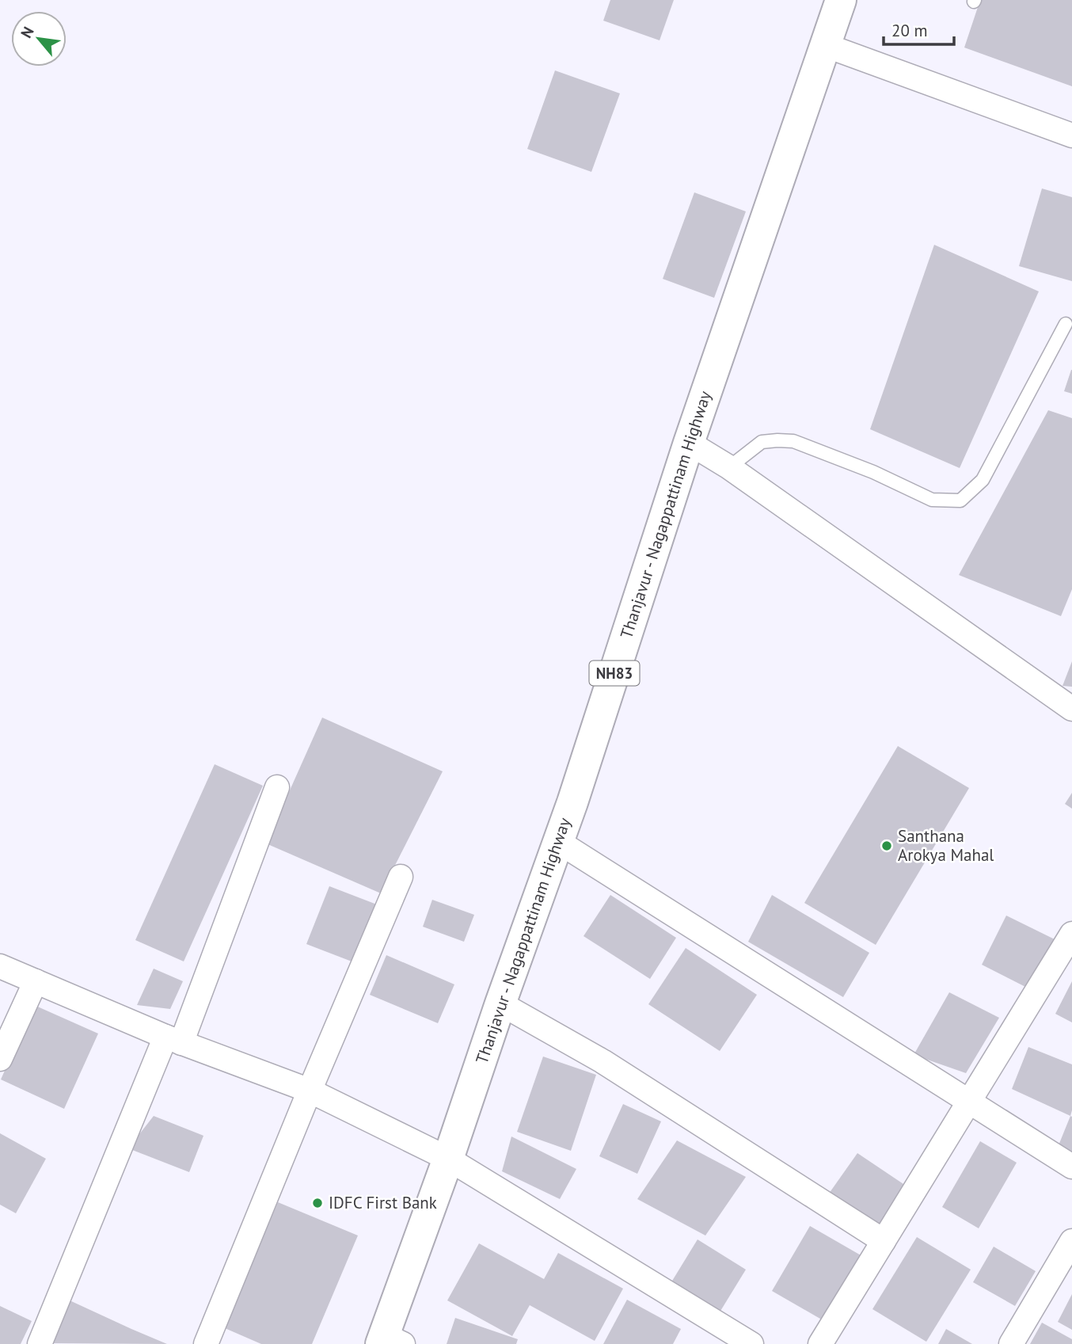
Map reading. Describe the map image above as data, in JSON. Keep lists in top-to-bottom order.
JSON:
{
  "streets": {
    "highway": ["Thanjavur - Nagappattinam Highway", "NH83"]
  },
  "places": ["Santhana Arokya Mahal", "IDFC First Bank"],
  "scale_bar": "20 m",
  "north": "top left"
}
